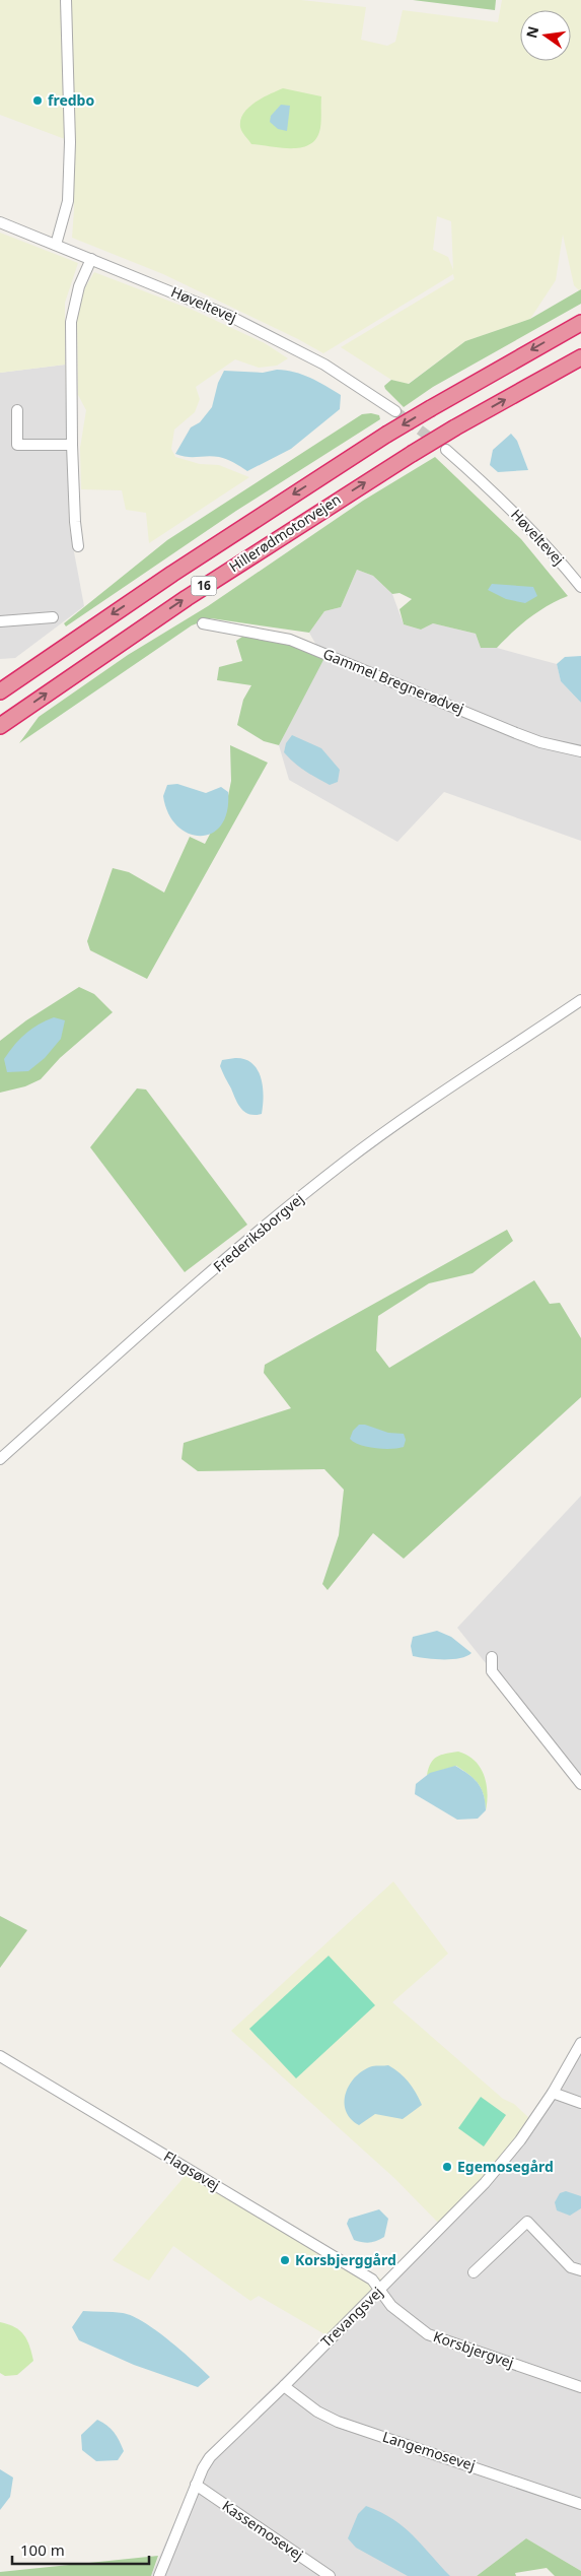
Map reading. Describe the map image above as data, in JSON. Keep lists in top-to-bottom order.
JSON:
{
  "streets": {
    "highway": ["Hillerødmotorvejen", "16"],
    "street": [
      "Høveltevej",
      "Gammel Bregnerødvej",
      "Frederiksborgvej",
      "Flagsøvej",
      "Trevangsvej",
      "Korsbjergvej",
      "Langemosevej",
      "Kassemosevej"
    ]
  },
  "crossings": [
    ["Flagsøvej", "Trevangsvej"],
    ["Flagsøvej", "Korsbjergvej"],
    ["Trevangsvej", "Korsbjergvej"],
    ["Trevangsvej", "Langemosevej"],
    ["Trevangsvej", "Kassemosevej"]
  ],
  "places": ["fredbo", "Egemosegård", "Korsbjerggård"],
  "scale_bar": "100 m",
  "north": "left"
}
